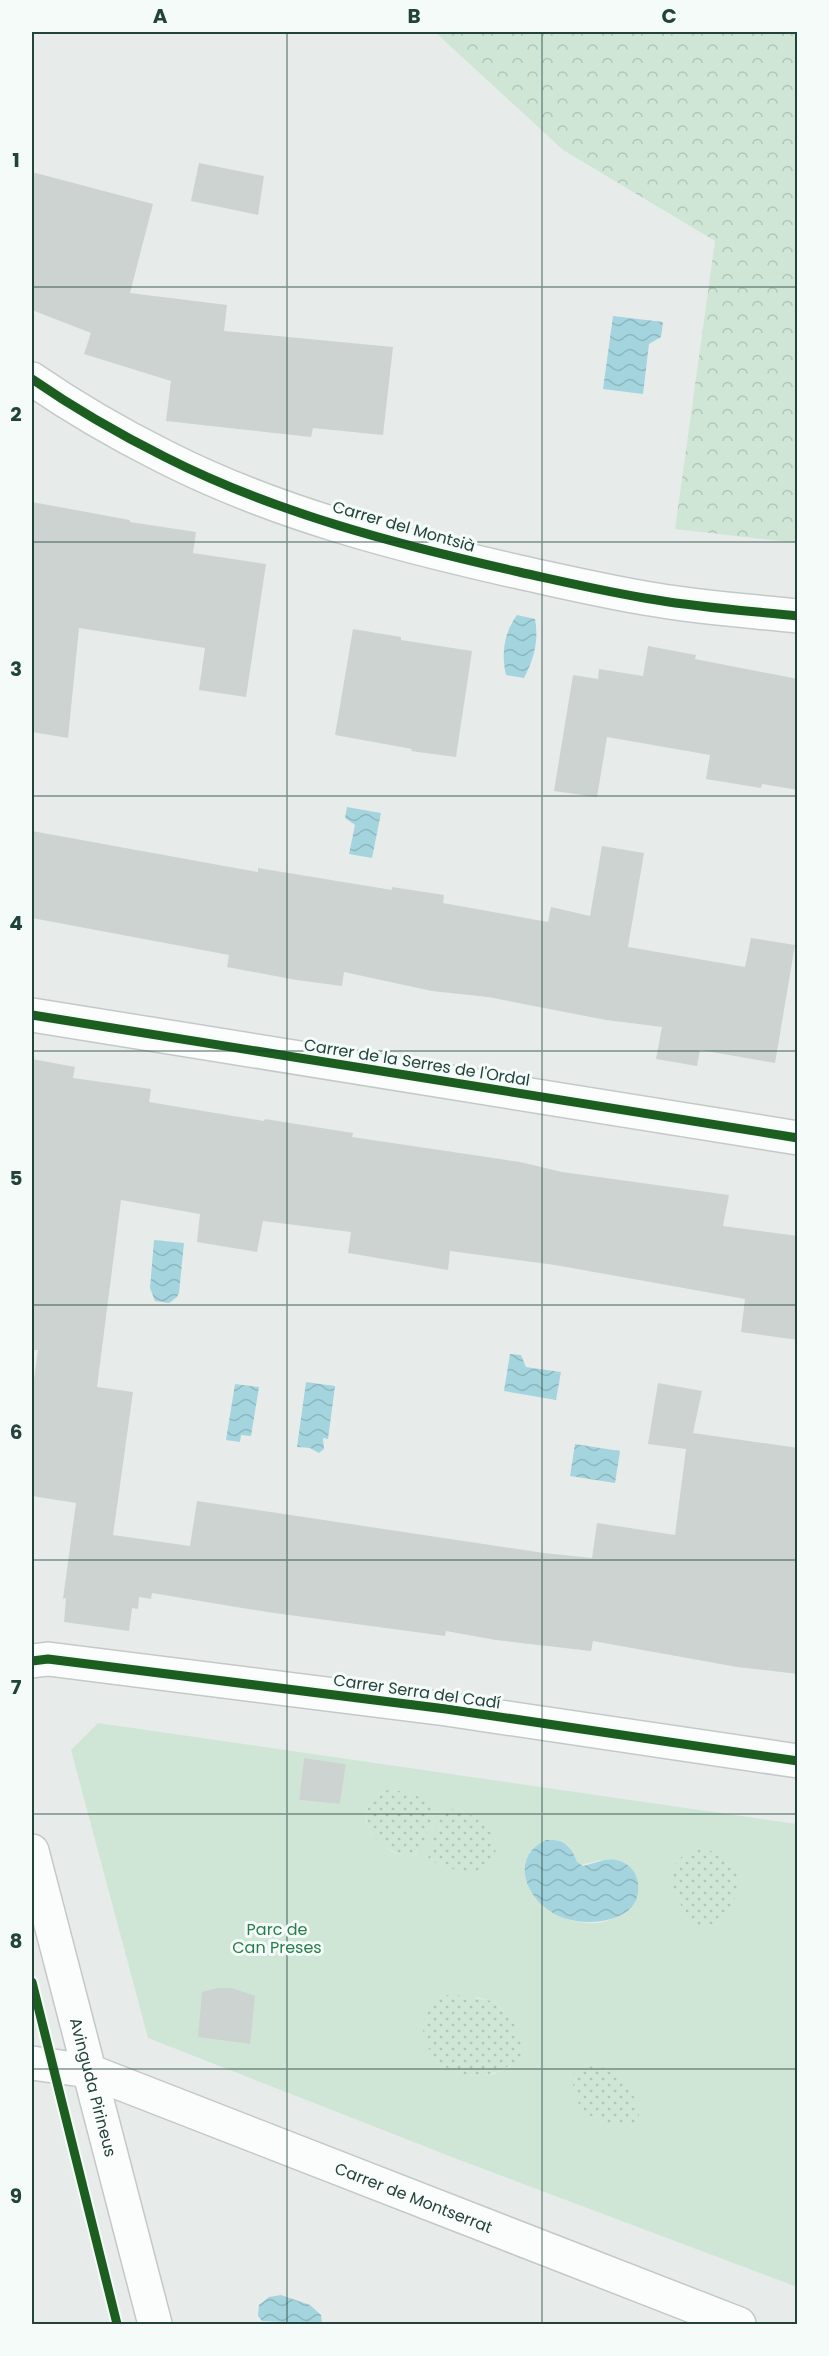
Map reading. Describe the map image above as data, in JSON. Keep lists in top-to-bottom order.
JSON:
{
  "streets": {
    "street": [
      "Carrer del Montsià",
      "Carrer de la Serres de l'Ordal",
      "Carrer Serra del Cadí",
      "Avinguda Pirineus",
      "Carrer de Montserrat"
    ]
  },
  "crossings": [
    ["Avinguda Pirineus", "Carrer de Montserrat"]
  ],
  "parks": ["Parc de Can Preses"],
  "grid": {
    "columns": ["A", "B", "C"],
    "rows": [
      "1",
      "2",
      "3",
      "4",
      "5",
      "6",
      "7",
      "8",
      "9"
    ]
  }
}
